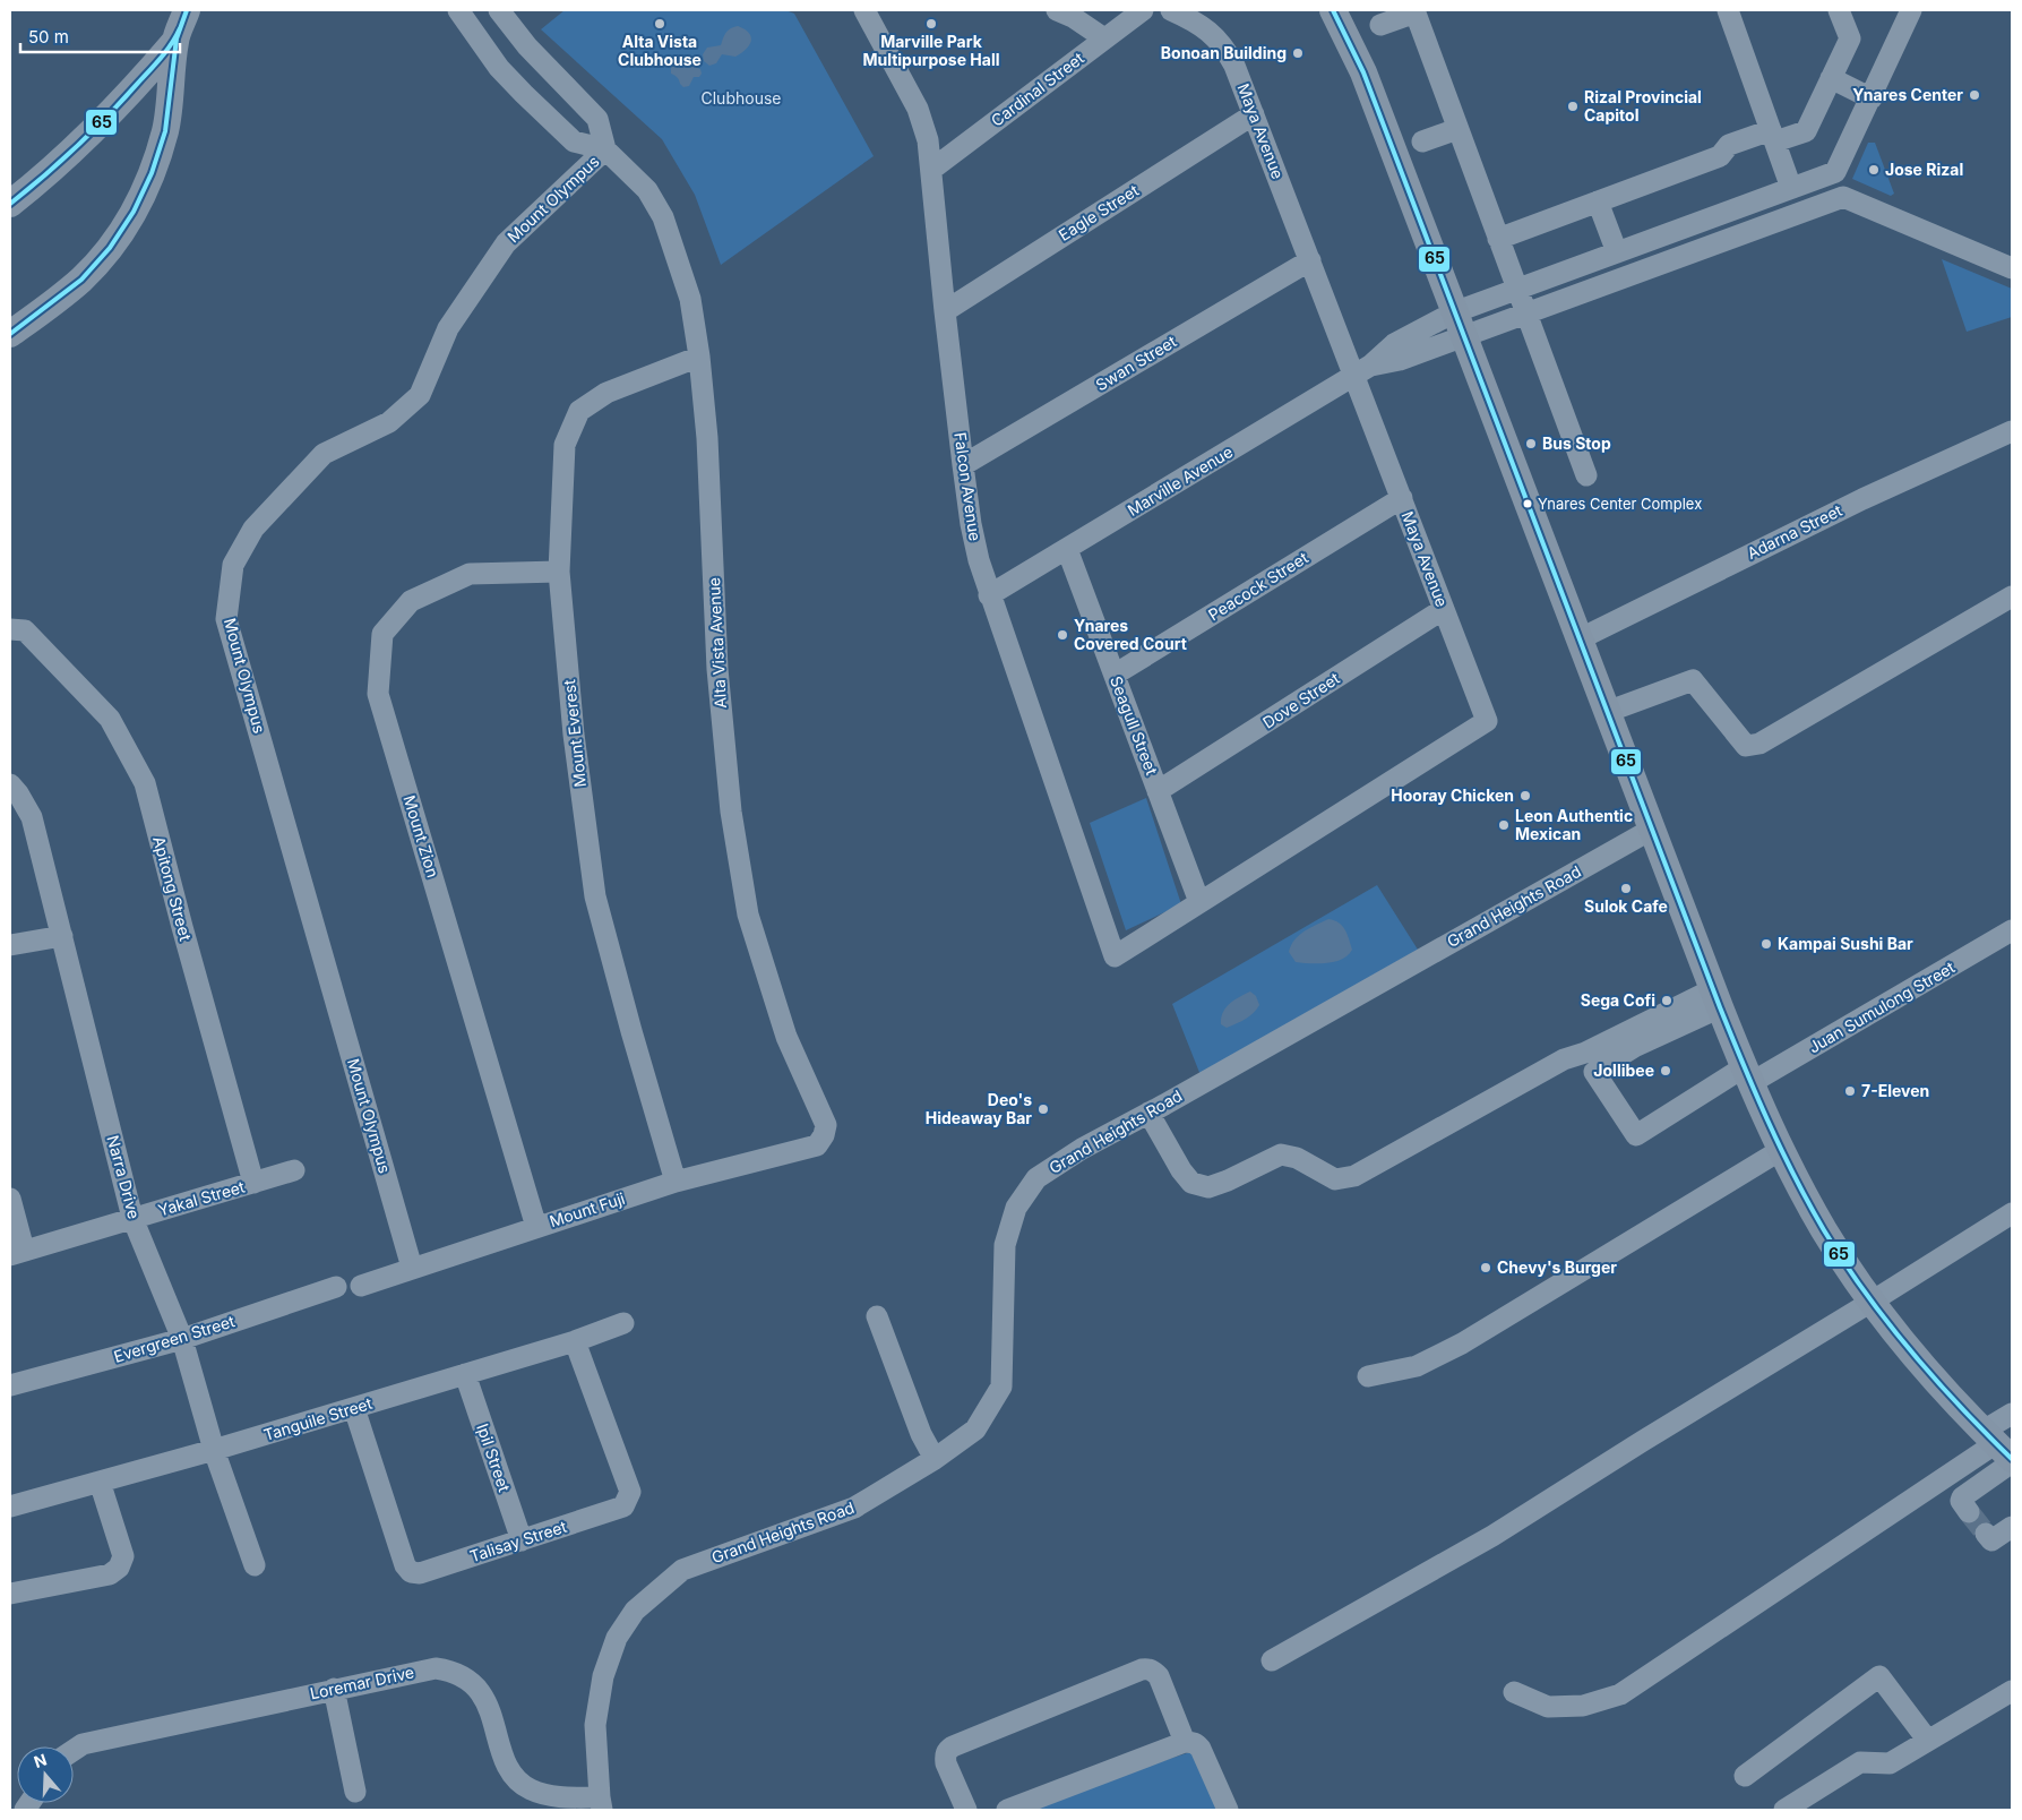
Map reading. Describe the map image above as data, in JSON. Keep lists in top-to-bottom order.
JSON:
{
  "streets": {
    "street": [
      "Cardinal Street",
      "Maya Avenue",
      "Mount Olympus",
      "Eagle Street",
      "Swan Street",
      "Marville Avenue",
      "Falcon Avenue",
      "Adarna Street",
      "Peacock Street",
      "Alta Vista Avenue",
      "Dove Street",
      "Seagull Street",
      "Mount Everest",
      "Mount Zion",
      "Apitong Street",
      "Grand Heights Road",
      "Juan Sumulong Street",
      "Narra Drive",
      "Yakal Street",
      "Mount Fuji",
      "Evergreen Street",
      "Tanguile Street",
      "Ipil Street",
      "Talisay Street",
      "Loremar Drive"
    ]
  },
  "crossings": [
    ["Cardinal Street", "Falcon Avenue"],
    ["Maya Avenue", "Eagle Street"],
    ["Maya Avenue", "Swan Street"],
    ["Maya Avenue", "Marville Avenue"],
    ["Maya Avenue", "Falcon Avenue"],
    ["Maya Avenue", "Peacock Street"],
    ["Maya Avenue", "Dove Street"],
    ["Maya Avenue", "Seagull Street"],
    ["Mount Olympus", "Alta Vista Avenue"],
    ["Mount Olympus", "Mount Fuji"],
    ["Eagle Street", "Falcon Avenue"],
    ["Swan Street", "Falcon Avenue"],
    ["Marville Avenue", "Falcon Avenue"],
    ["Marville Avenue", "Seagull Street"],
    ["Peacock Street", "Seagull Street"],
    ["Alta Vista Avenue", "Mount Everest"],
    ["Alta Vista Avenue", "Mount Fuji"],
    ["Dove Street", "Seagull Street"],
    ["Mount Everest", "Mount Zion"],
    ["Mount Everest", "Mount Fuji"],
    ["Mount Zion", "Mount Fuji"],
    ["Apitong Street", "Yakal Street"],
    ["Grand Heights Road", "Loremar Drive"],
    ["Narra Drive", "Yakal Street"],
    ["Narra Drive", "Evergreen Street"],
    ["Narra Drive", "Tanguile Street"],
    ["Tanguile Street", "Ipil Street"],
    ["Tanguile Street", "Talisay Street"],
    ["Ipil Street", "Talisay Street"]
  ],
  "parks": ["Clubhouse"],
  "places": [
    "Alta Vista Clubhouse",
    "Marville Park Multipurpose Hall",
    "Bonoan Building",
    "Ynares Center",
    "Rizal Provincial Capitol",
    "Jose Rizal",
    "Bus Stop",
    "Ynares Center Complex",
    "Ynares Covered Court",
    "Hooray Chicken",
    "Leon Authentic Mexican",
    "Sulok Cafe",
    "Kampai Sushi Bar",
    "Sega Cofi",
    "Jollibee",
    "7-Eleven",
    "Deo's Hideaway Bar",
    "Chevy's Burger"
  ],
  "lines": ["transit line 65"],
  "scale_bar": "50 m",
  "north": "top"
}
